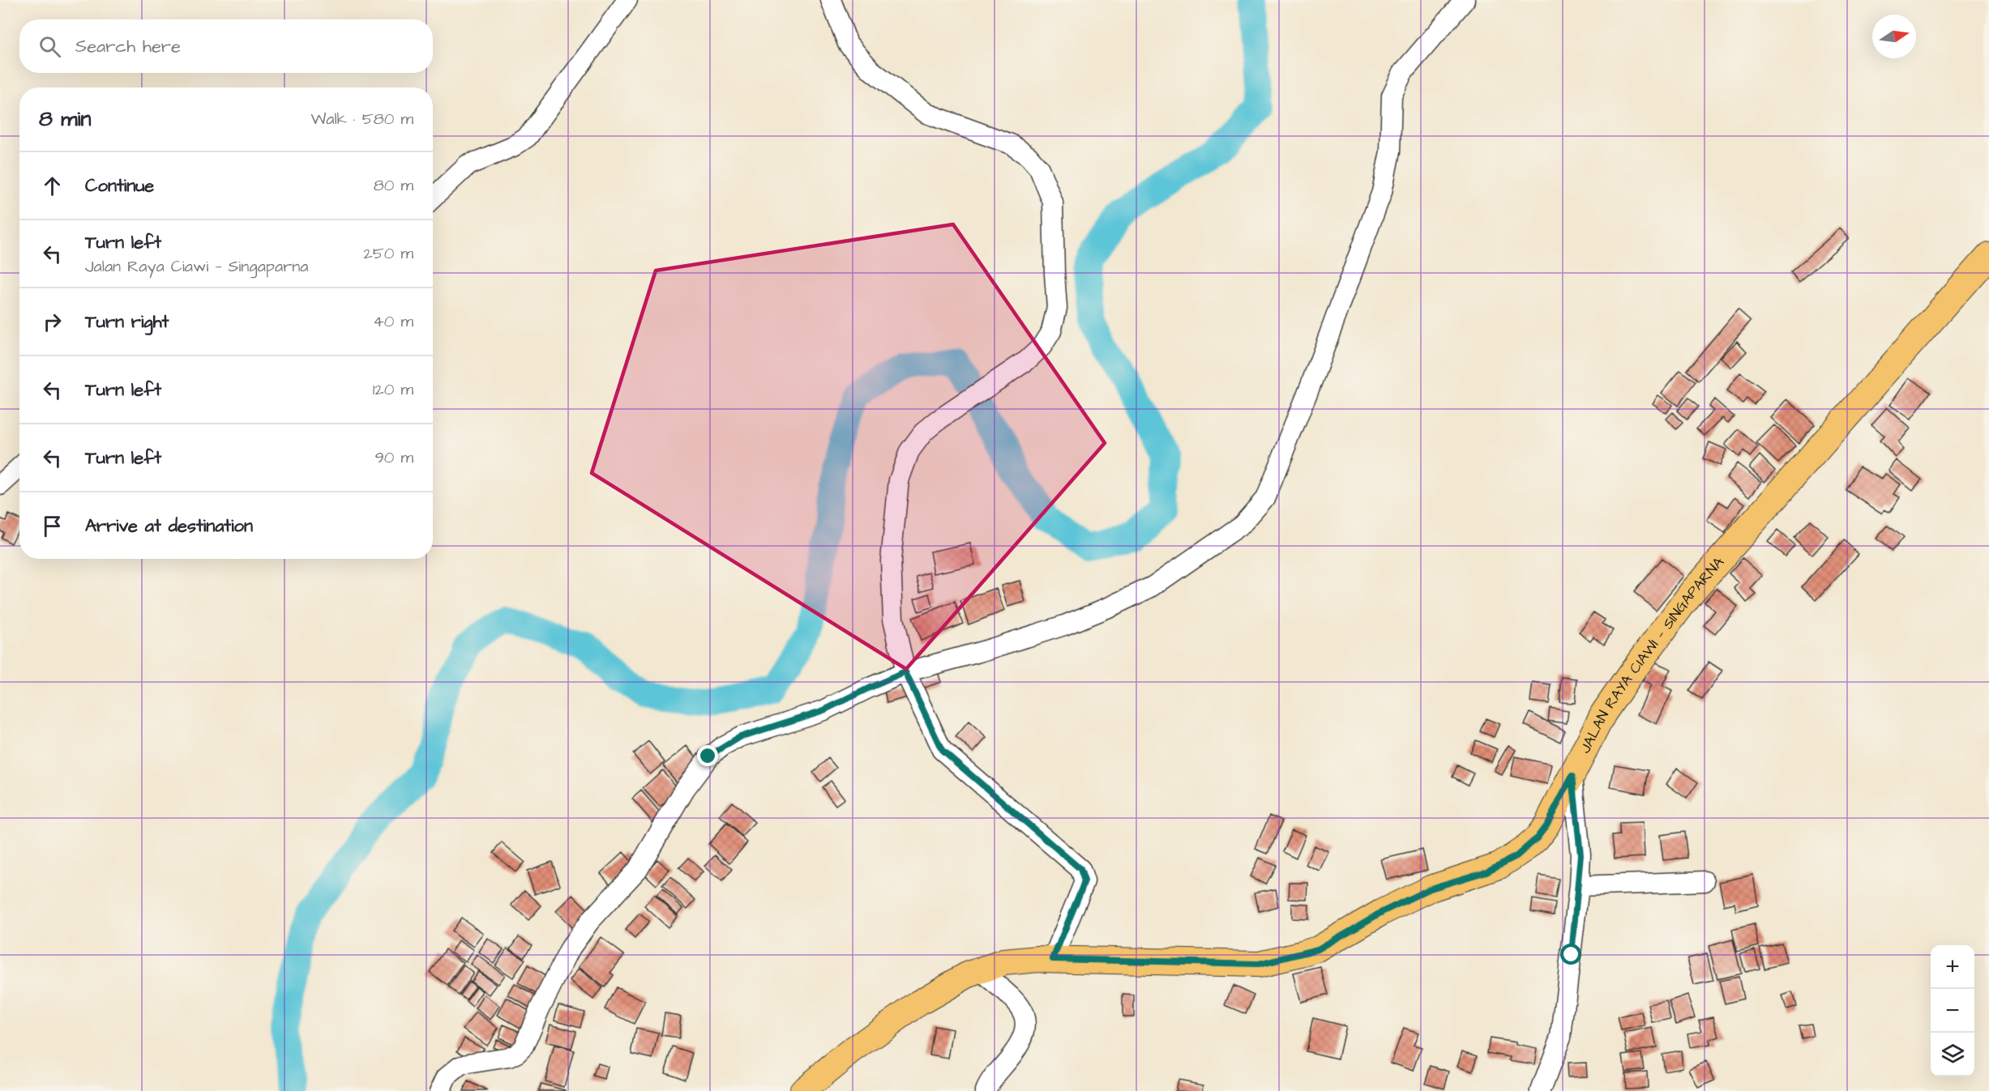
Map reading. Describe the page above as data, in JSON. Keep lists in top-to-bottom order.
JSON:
{
  "streets": {
    "main road": ["JALAN RAYA CIAWI — SINGAPARNA"]
  },
  "north": "right",
  "page": {
    "search": "Search here",
    "heading": ["8 min", "Walk · 580 m"],
    "list": [
      ["Continue", "80 m"],
      ["Turn left", "Jalan Raya Ciawi — Singaparna", "250 m"],
      ["Turn right", "40 m"],
      ["Turn left", "120 m"],
      ["Turn left", "90 m"],
      "Arrive at destination"
    ],
    "map_buttons": ["+", "−"]
  }
}
